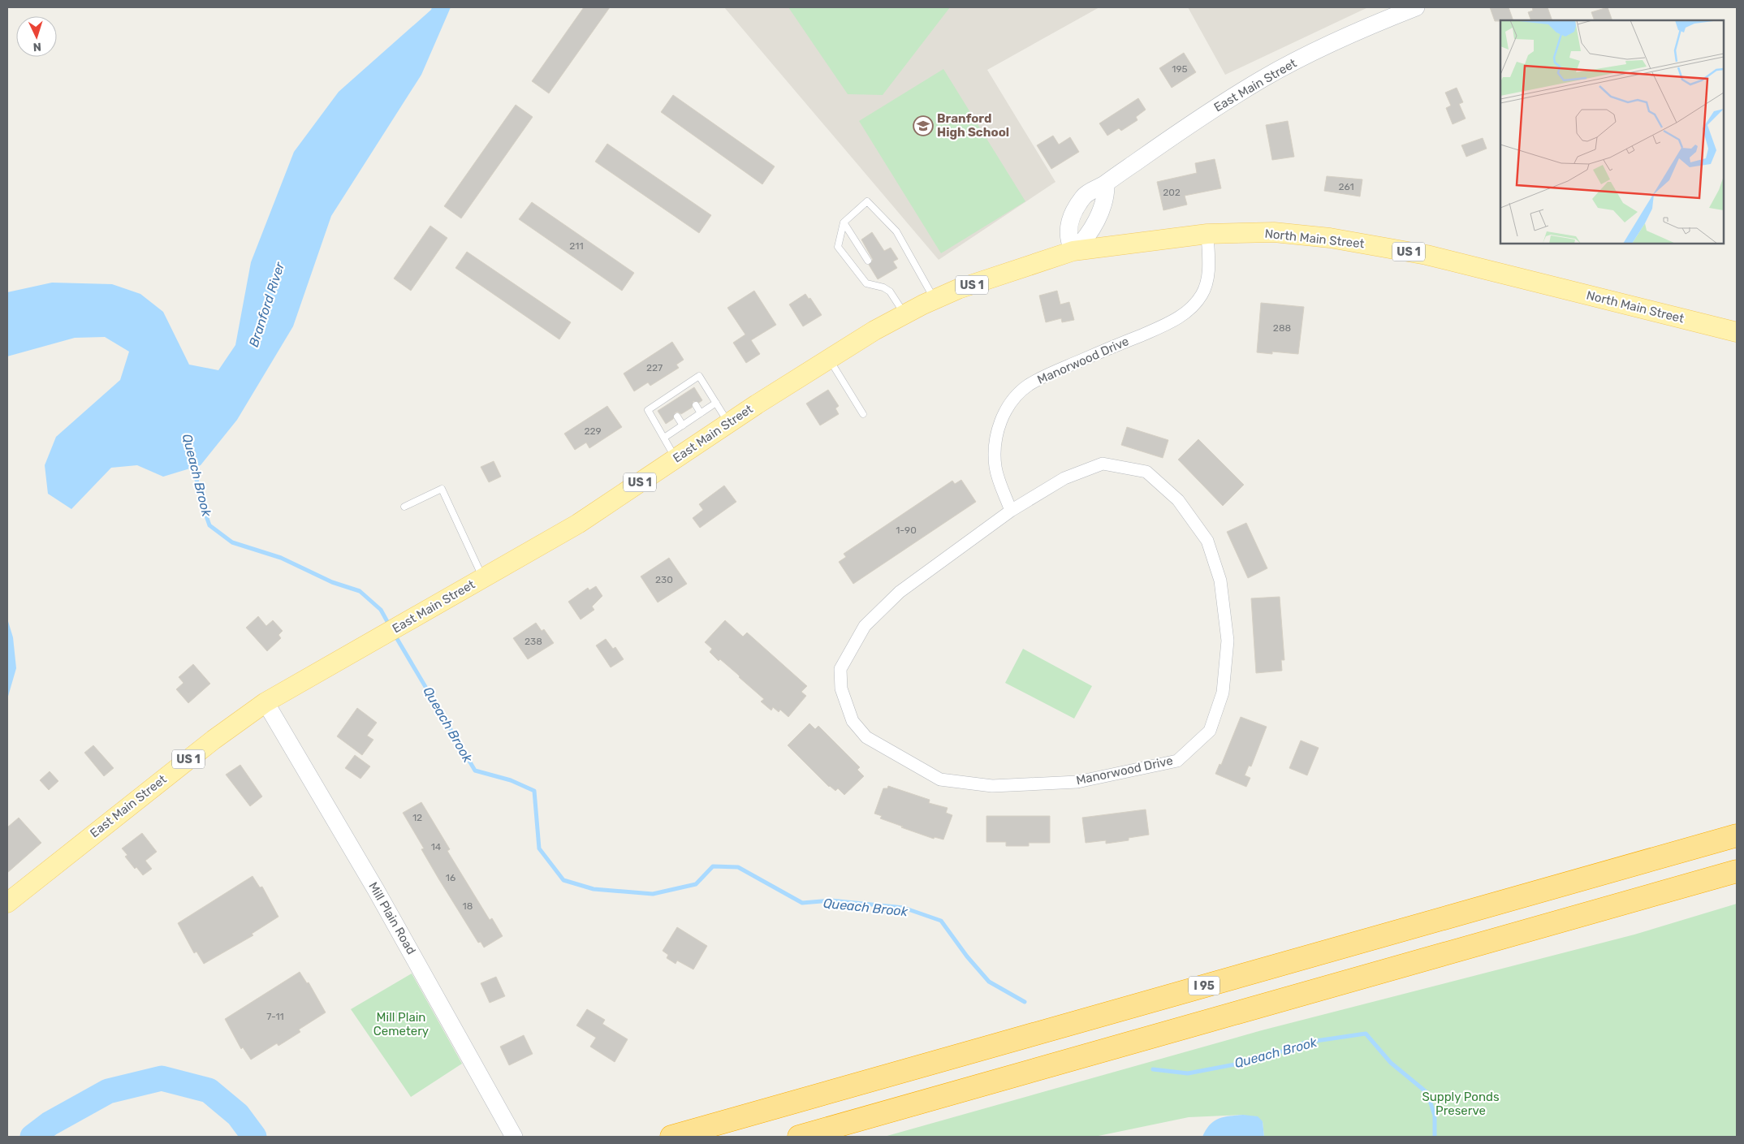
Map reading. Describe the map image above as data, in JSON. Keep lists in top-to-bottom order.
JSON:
{
  "streets": {
    "highway": ["I 95"],
    "main road": ["East Main Street", "North Main Street", "US 1"],
    "street": ["Manorwood Drive", "Mill Plain Road"]
  },
  "crossings": [
    ["East Main Street", "North Main Street"],
    ["East Main Street", "Mill Plain Road"],
    ["North Main Street", "Manorwood Drive"]
  ],
  "water": ["Branford River", "Queach Brook"],
  "parks": ["Mill Plain Cemetery", "Supply Ponds Preserve"],
  "places": {
    "school or university": ["Branford High School"]
  },
  "house_numbers": [
    "195",
    "261",
    "202",
    "211",
    "288",
    "227",
    "229",
    "1-90",
    "230",
    "238",
    "12",
    "14",
    "16",
    "18",
    "7-11"
  ],
  "north": "bottom"
}
